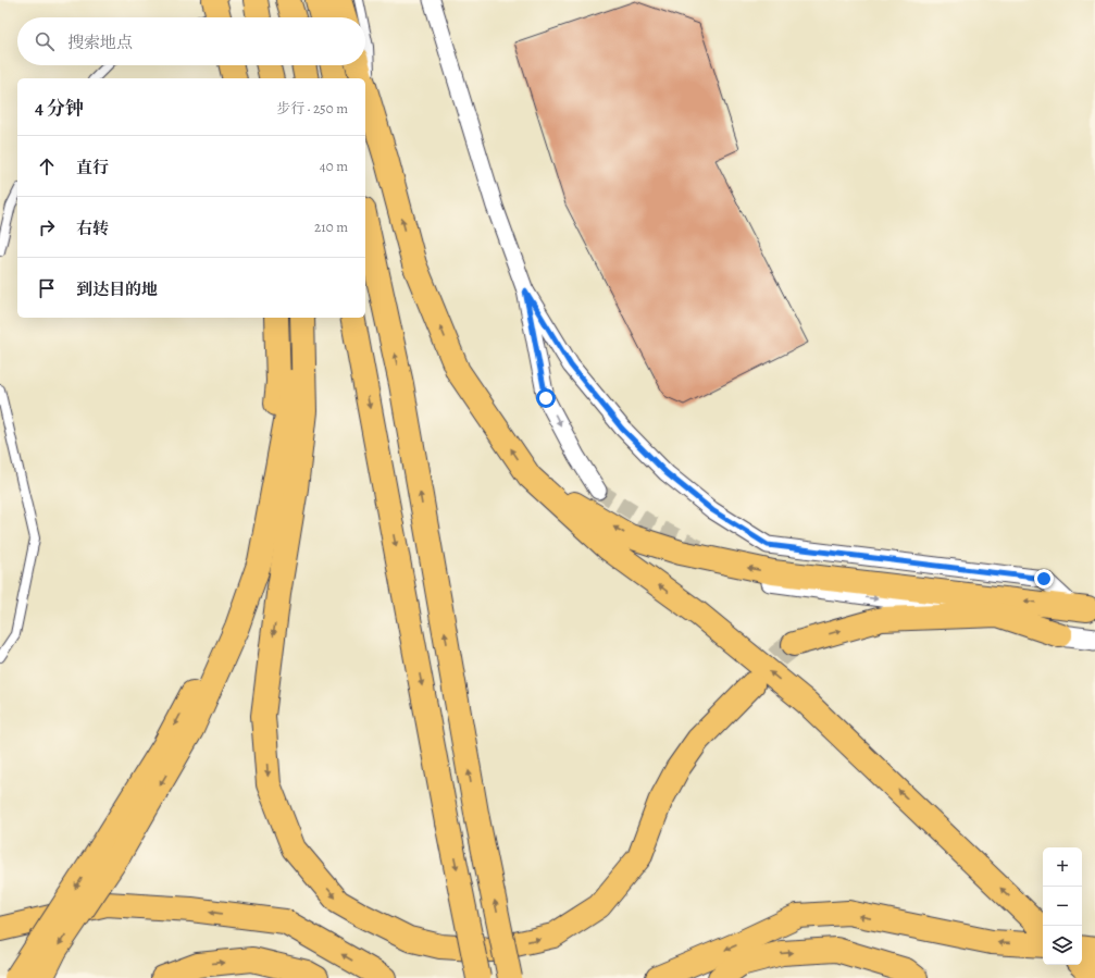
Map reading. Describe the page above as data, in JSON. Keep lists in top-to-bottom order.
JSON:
{
  "page": {
    "search": "搜索地点",
    "heading": ["4 分钟", "步行 · 250 m"],
    "list": [
      ["直行", "40 m"],
      ["右转", "210 m"],
      "到达目的地"
    ],
    "map_buttons": ["+", "−"]
  }
}
